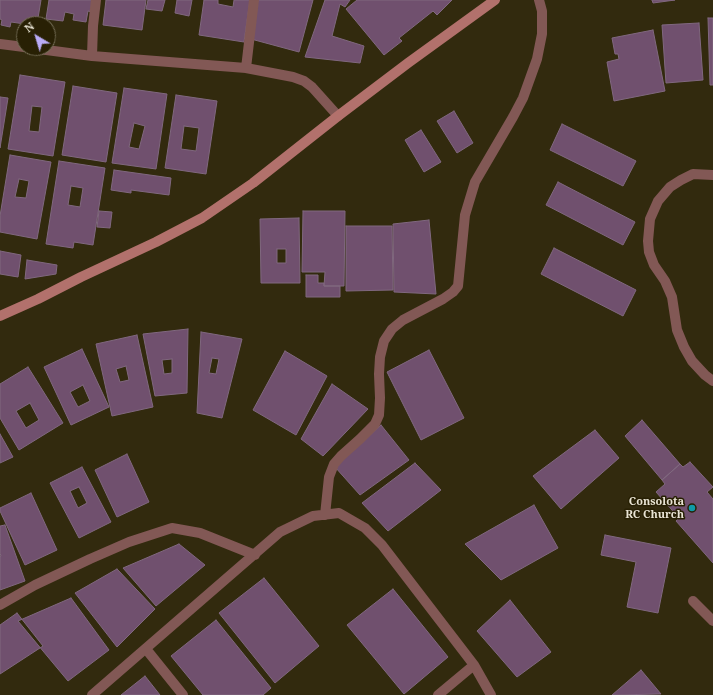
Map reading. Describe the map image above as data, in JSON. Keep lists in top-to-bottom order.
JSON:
{
  "places": ["Consolota RC Church"],
  "north": "top left"
}
